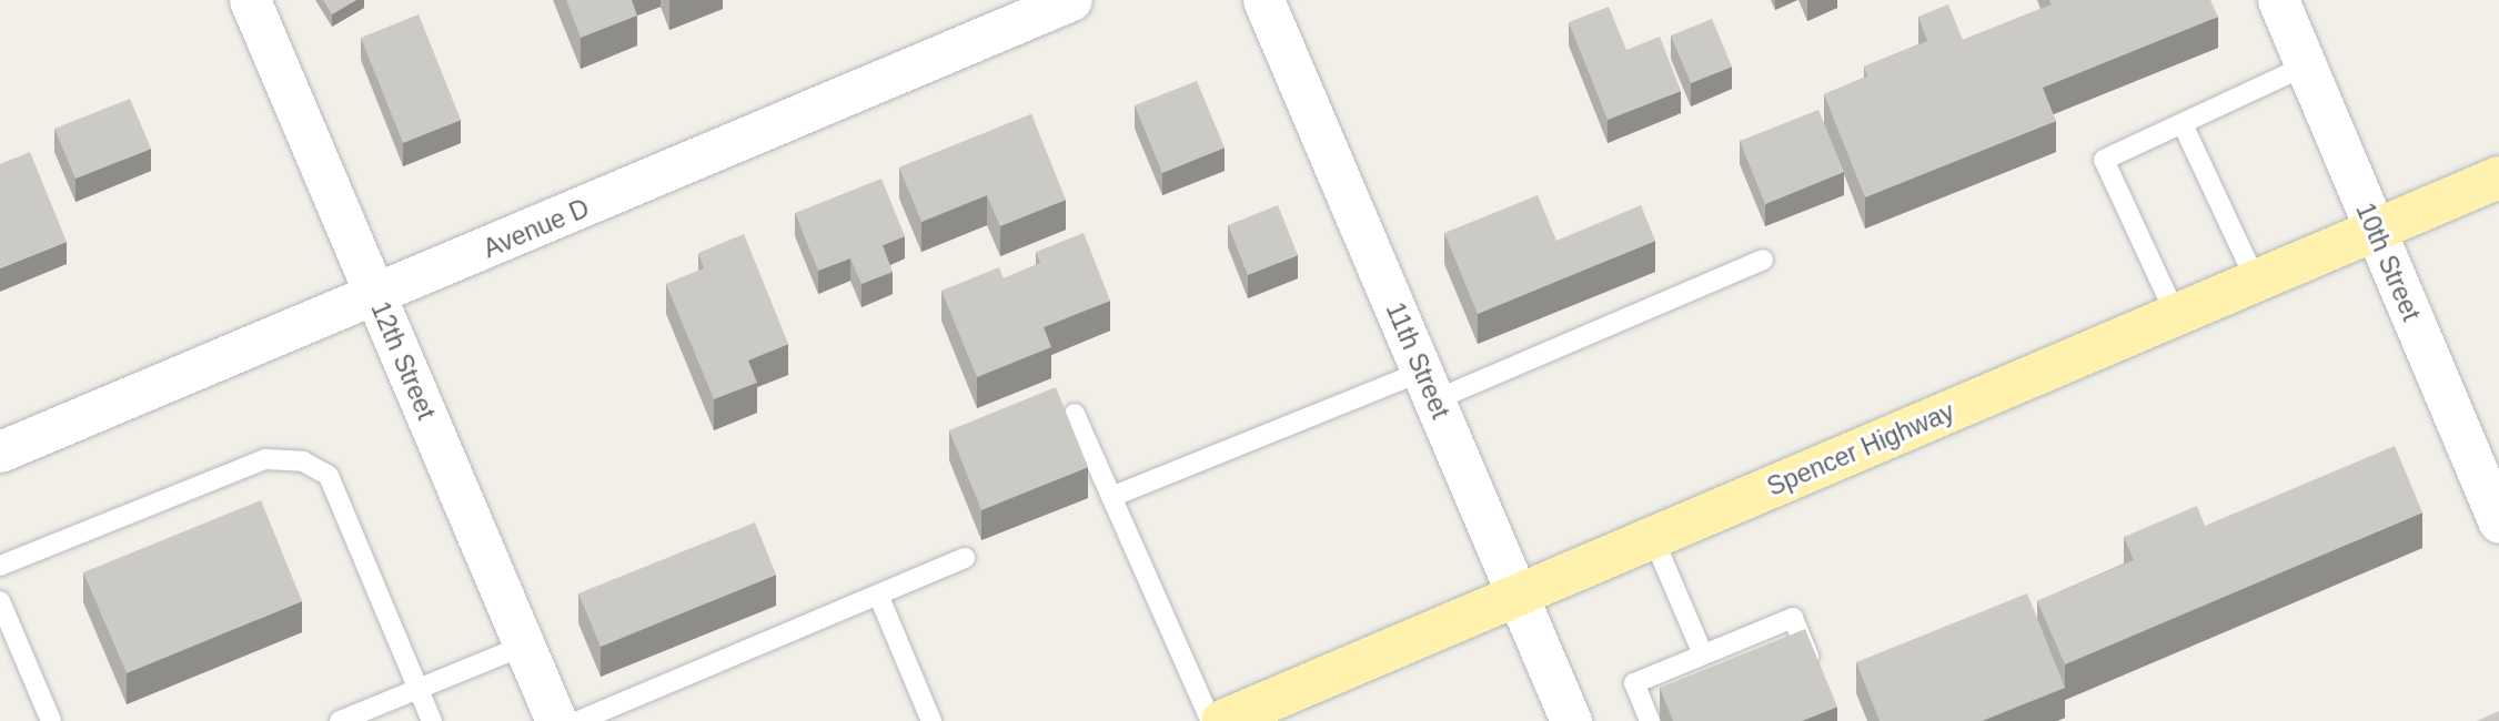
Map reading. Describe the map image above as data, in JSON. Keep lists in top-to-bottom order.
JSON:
{
  "streets": {
    "main road": ["Spencer Highway"],
    "street": [
      "Avenue D",
      "10th Street",
      "12th Street",
      "11th Street"
    ]
  },
  "crossings": [
    ["Avenue D", "12th Street"],
    ["10th Street", "Spencer Highway"],
    ["11th Street", "Spencer Highway"]
  ]
}
